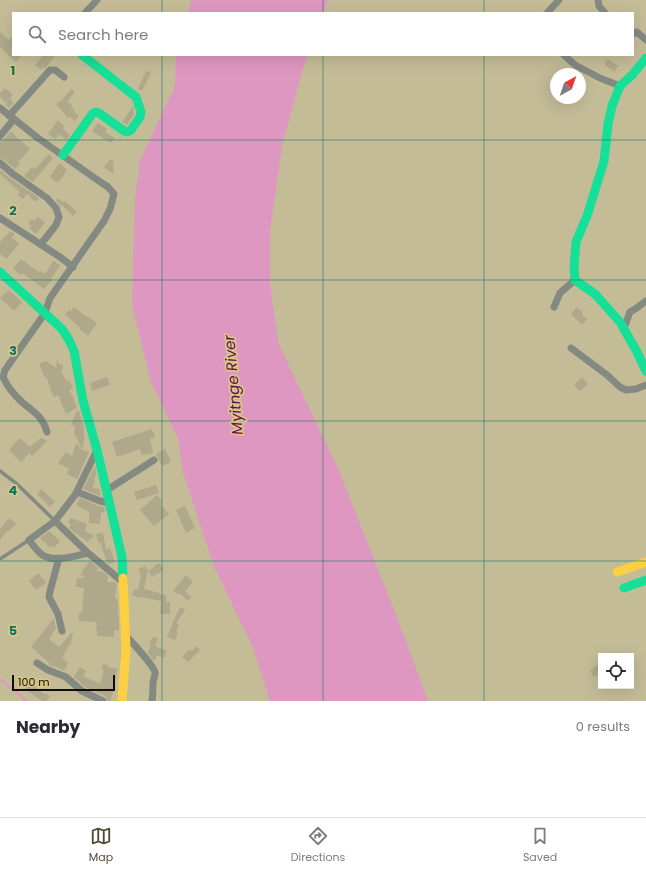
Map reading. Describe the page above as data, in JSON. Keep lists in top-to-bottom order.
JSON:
{
  "water": ["Myitnge River"],
  "scale_bar": "100 m",
  "north": "top right",
  "page": {
    "search": "Search here",
    "scale": "100 m",
    "heading": ["Nearby", "0 results"],
    "nav": ["Map", "Directions", "Saved"]
  },
  "grid": {
    "rows": [
      "1",
      "2",
      "3",
      "4",
      "5"
    ]
  }
}
